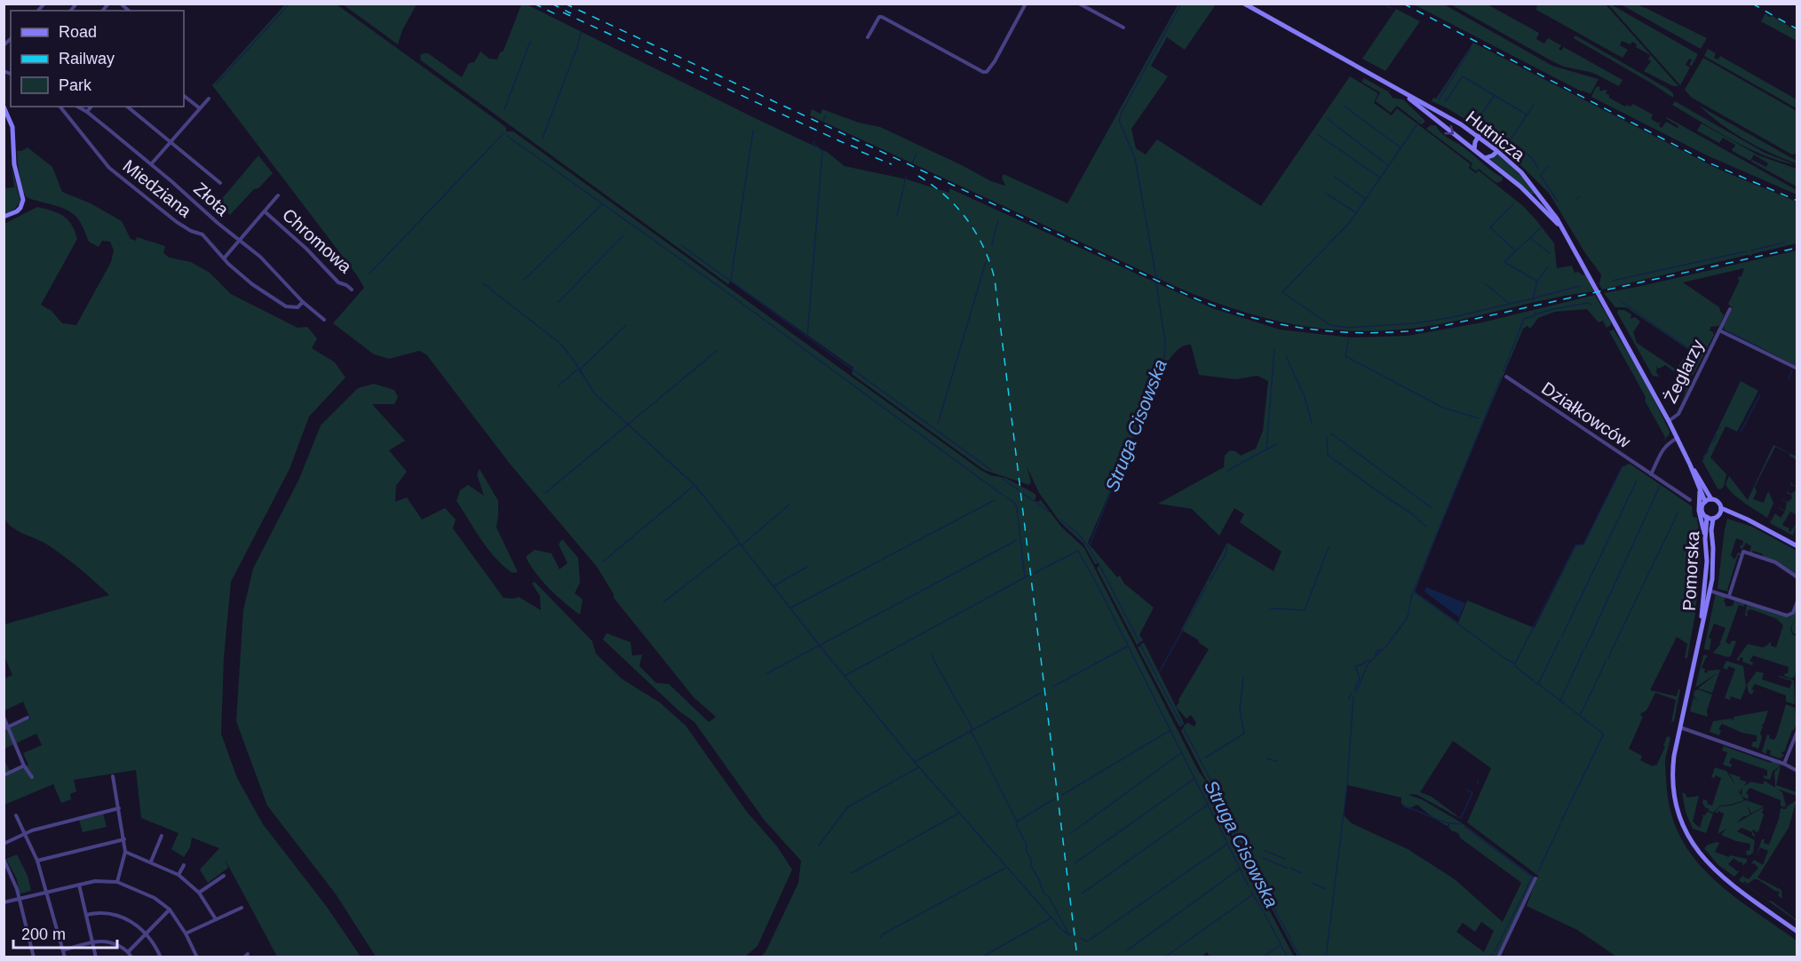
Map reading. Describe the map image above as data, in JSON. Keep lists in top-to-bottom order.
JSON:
{
  "streets": {
    "main road": ["Hutnicza", "Pomorska"],
    "street": [
      "Miedziana",
      "Złota",
      "Chromowa",
      "Żeglarzy",
      "Działkowców"
    ]
  },
  "crossings": [
    ["Hutnicza", "Żeglarzy"],
    ["Miedziana", "Złota"],
    ["Miedziana", "Chromowa"],
    ["Złota", "Chromowa"]
  ],
  "water": ["Struga Cisowska"],
  "legend": ["Road", "Railway", "Park"],
  "scale_bar": "200 m"
}
